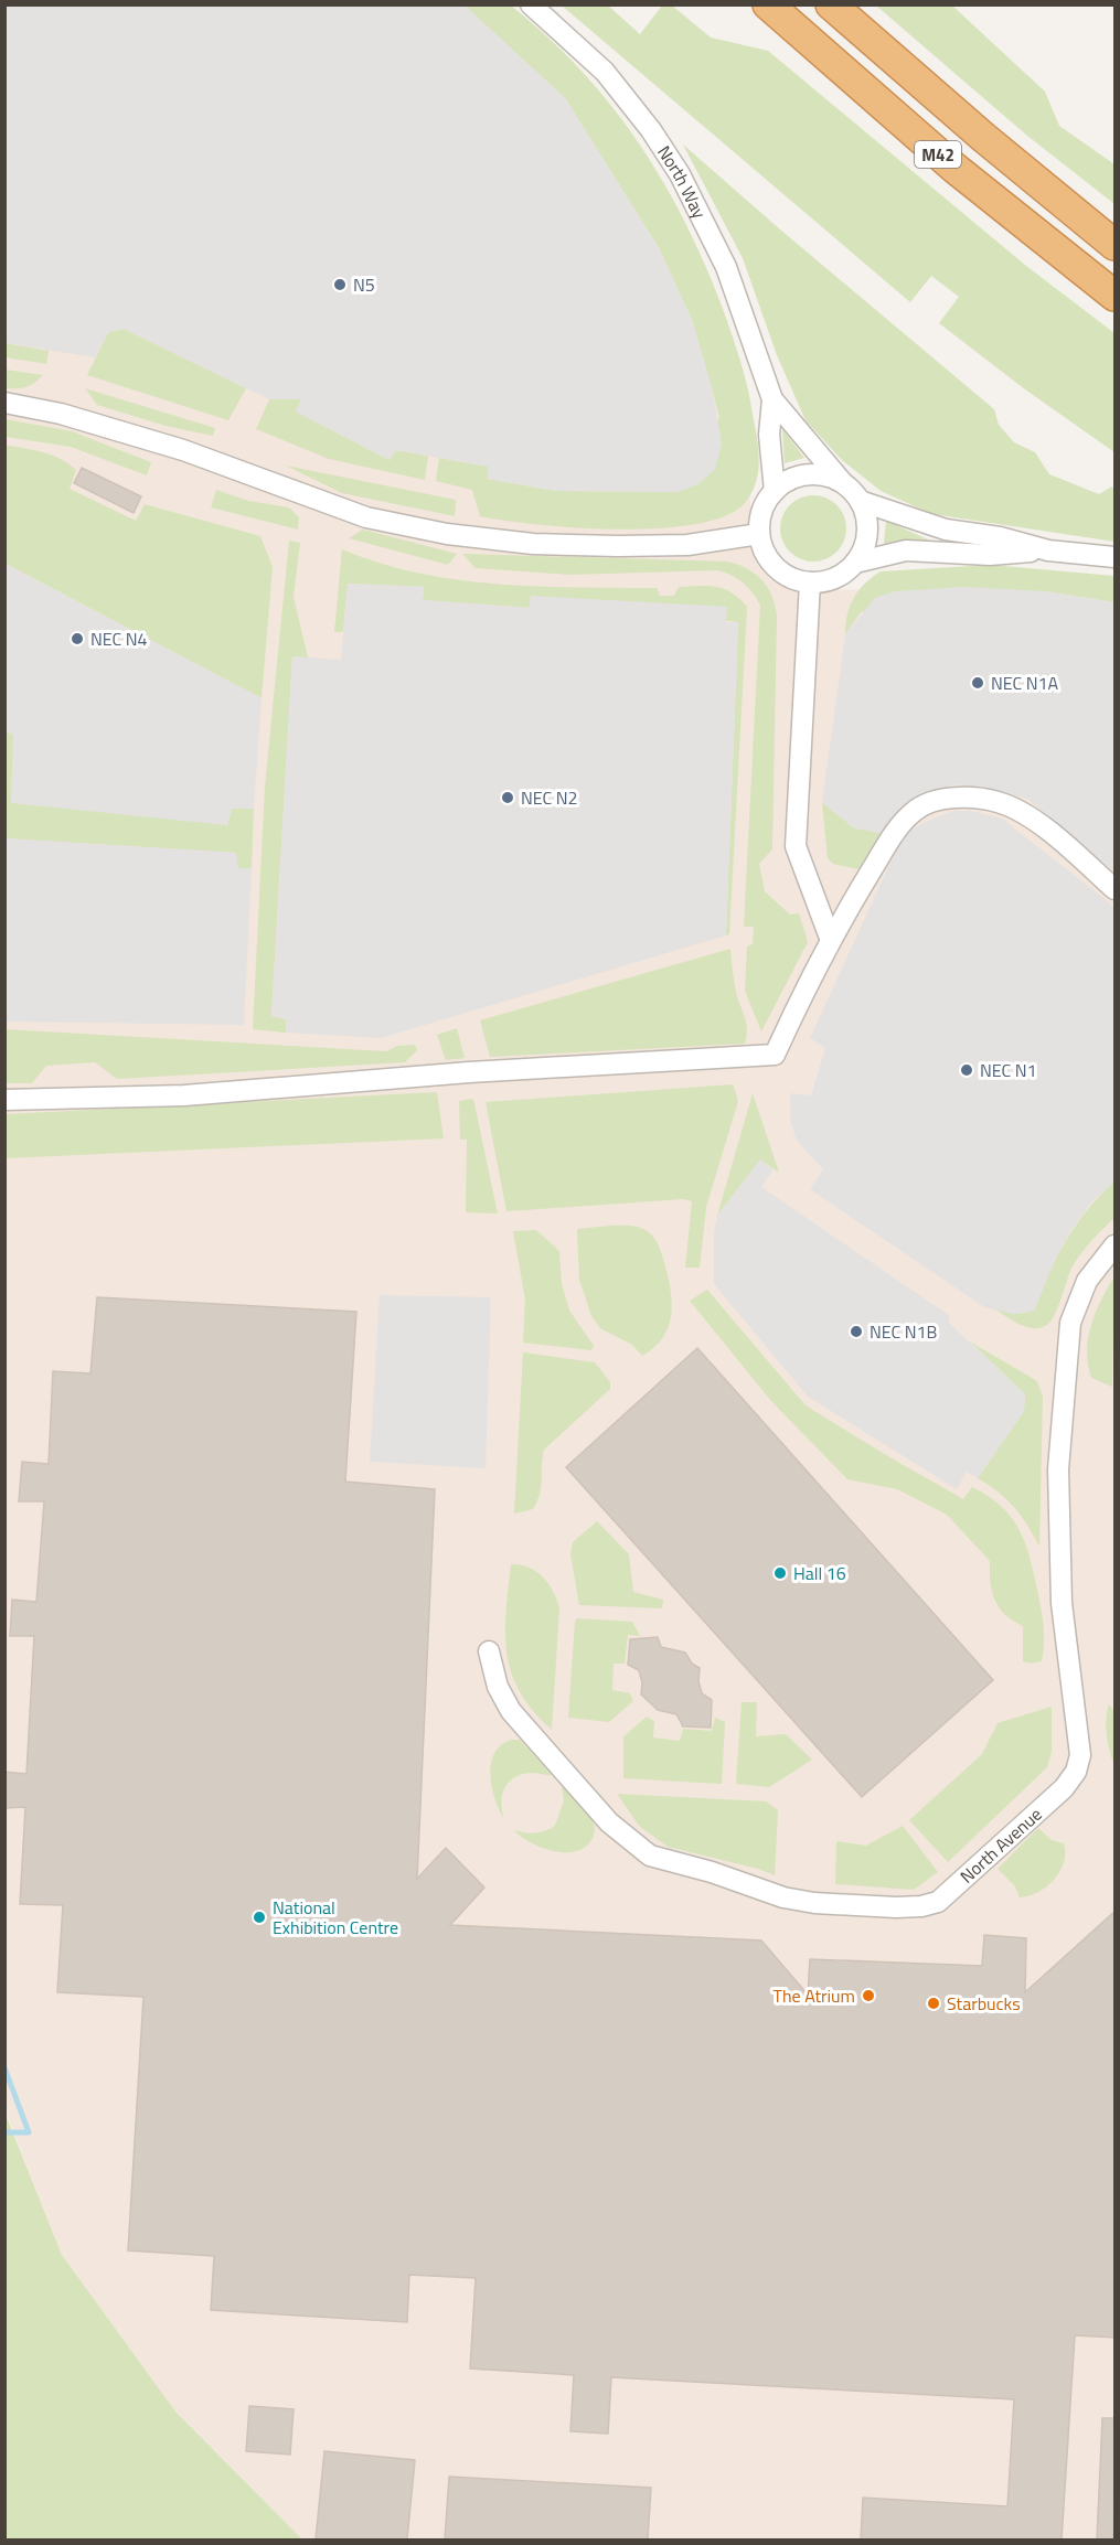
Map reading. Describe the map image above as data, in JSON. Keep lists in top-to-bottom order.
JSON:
{
  "streets": {
    "highway": ["M42"],
    "street": ["North Way", "North Avenue"]
  },
  "places": [
    "N5",
    "NEC N4",
    "NEC N1A",
    "NEC N2",
    "NEC N1",
    "NEC N1B",
    "Hall 16",
    "National Exhibition Centre",
    "The Atrium",
    "Starbucks"
  ]
}
